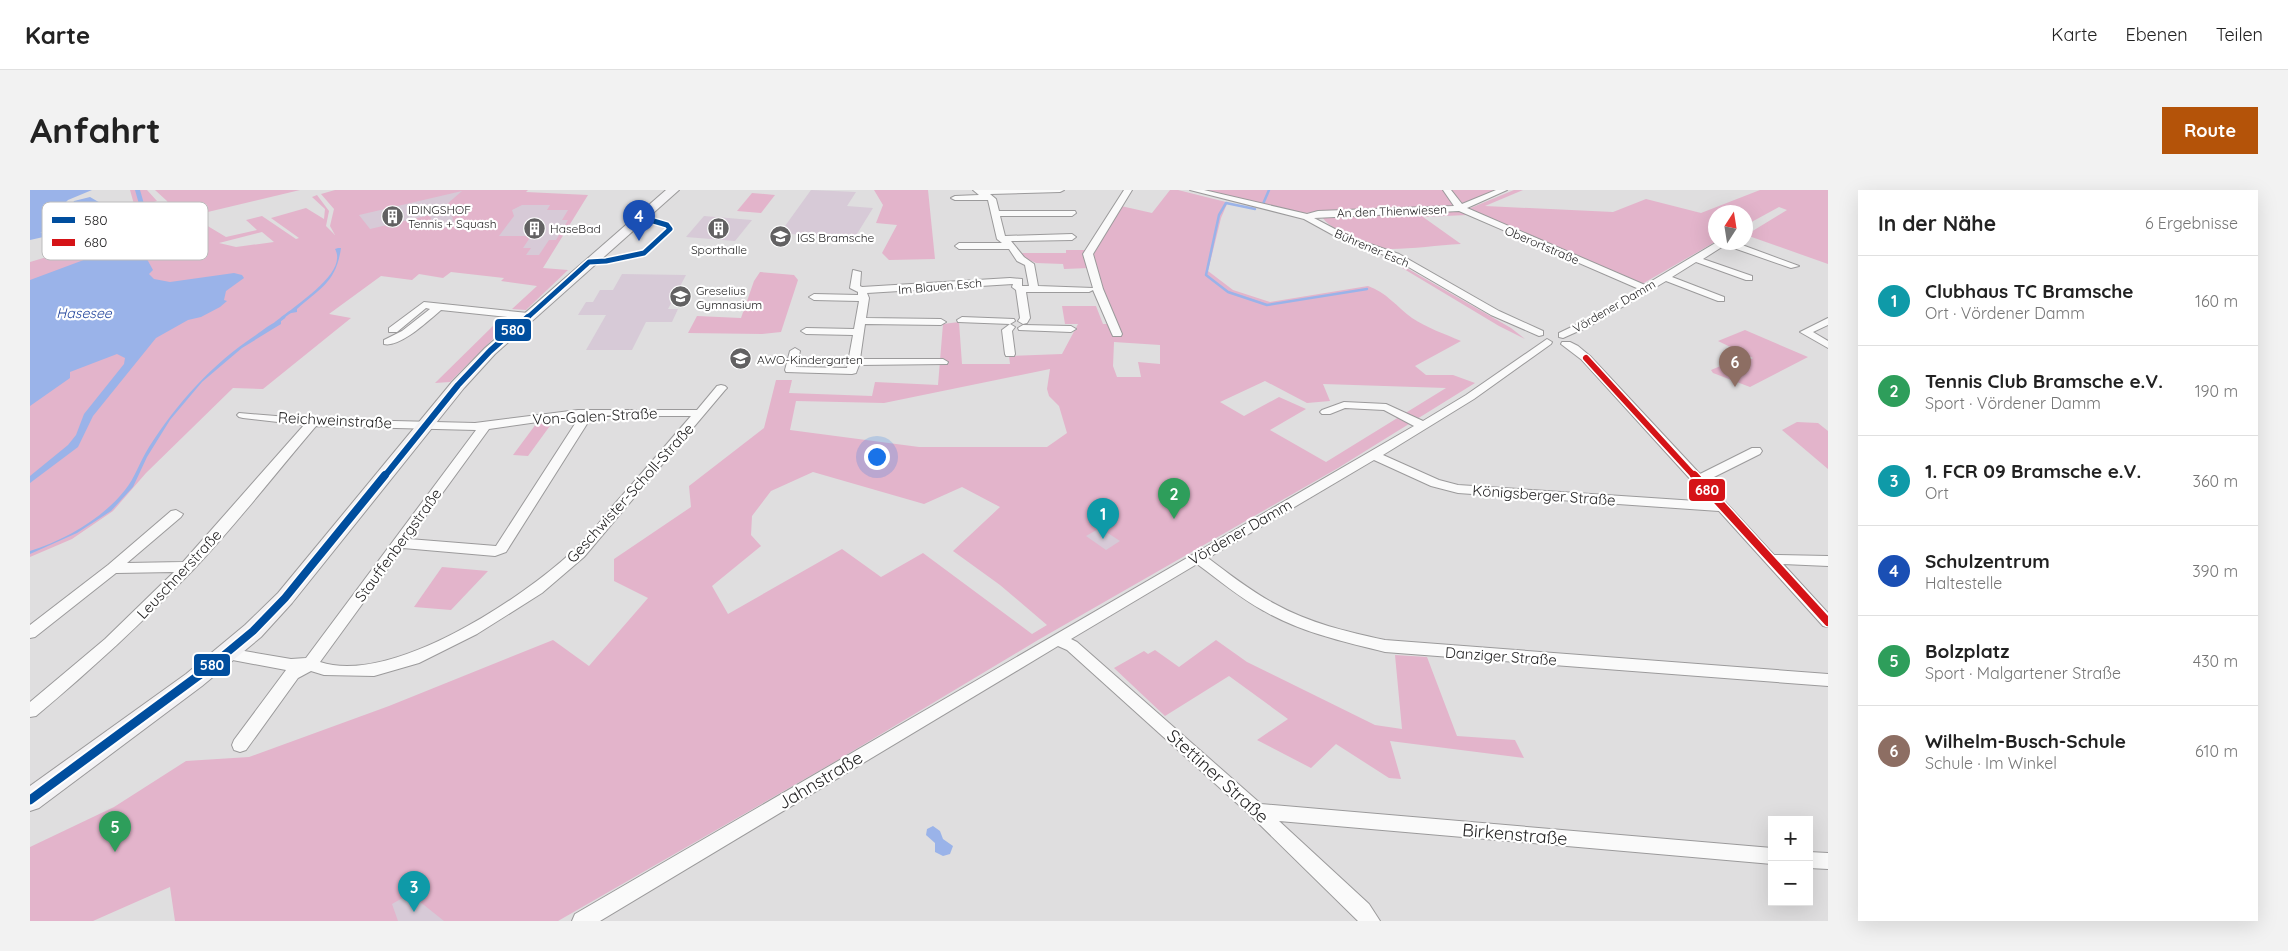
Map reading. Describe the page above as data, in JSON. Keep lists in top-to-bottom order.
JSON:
{
  "streets": {
    "street": [
      "An den Thienwiesen",
      "Oberortstraße",
      "Bührener Esch",
      "Im Blauen Esch",
      "Vördener Damm",
      "Von-Galen-Straße",
      "Reichweinstraße",
      "Geschwister-Scholl-Straße",
      "Königsberger Straße",
      "Stauffenbergstraße",
      "Leuschnerstraße",
      "Danziger Straße",
      "Stettiner Straße",
      "Jahnstraße",
      "Birkenstraße"
    ]
  },
  "crossings": [
    ["An den Thienwiesen", "Oberortstraße"],
    ["An den Thienwiesen", "Bührener Esch"],
    ["Oberortstraße", "Vördener Damm"],
    ["Bührener Esch", "Vördener Damm"],
    ["Bührener Esch", "Königsberger Straße"],
    ["Vördener Damm", "Königsberger Straße"],
    ["Vördener Damm", "Danziger Straße"],
    ["Vördener Damm", "Stettiner Straße"],
    ["Vördener Damm", "Jahnstraße"],
    ["Von-Galen-Straße", "Reichweinstraße"],
    ["Von-Galen-Straße", "Geschwister-Scholl-Straße"],
    ["Von-Galen-Straße", "Stauffenbergstraße"],
    ["Reichweinstraße", "Leuschnerstraße"],
    ["Geschwister-Scholl-Straße", "Stauffenbergstraße"],
    ["Stettiner Straße", "Jahnstraße"],
    ["Stettiner Straße", "Birkenstraße"]
  ],
  "water": ["Hasesee"],
  "places": {
    "building": ["IDINGSHOF Tennis + Squash", "HaseBad", "Sporthalle"],
    "school or university": ["IGS Bramsche", "Greselius Gymnasium", "AWO-Kindergarten"]
  },
  "lines": ["transit line 580", "transit line 680"],
  "legend": ["580", "680"],
  "north": "top",
  "page": {
    "header": "Karte",
    "nav": ["Karte", "Ebenen", "Teilen"],
    "buttons": "Route",
    "title": "Anfahrt",
    "heading": ["In der Nähe", "6 Ergebnisse"],
    "pins": [
      "4",
      "6",
      "2",
      "1",
      "5",
      "3"
    ],
    "list": [
      {
        "mark": "1",
        "name": "Clubhaus TC Bramsche",
        "note": "Ort · Vördener Damm",
        "value": "160 m"
      },
      {
        "mark": "2",
        "name": "Tennis Club Bramsche e.V.",
        "note": "Sport · Vördener Damm",
        "value": "190 m"
      },
      {
        "mark": "3",
        "name": "1. FCR 09 Bramsche e.V.",
        "note": "Ort",
        "value": "360 m"
      },
      {
        "mark": "4",
        "name": "Schulzentrum",
        "note": "Haltestelle",
        "value": "390 m"
      },
      {
        "mark": "5",
        "name": "Bolzplatz",
        "note": "Sport · Malgartener Straße",
        "value": "430 m"
      },
      {
        "mark": "6",
        "name": "Wilhelm-Busch-Schule",
        "note": "Schule · Im Winkel",
        "value": "610 m"
      }
    ],
    "map_buttons": ["+", "−"]
  }
}
